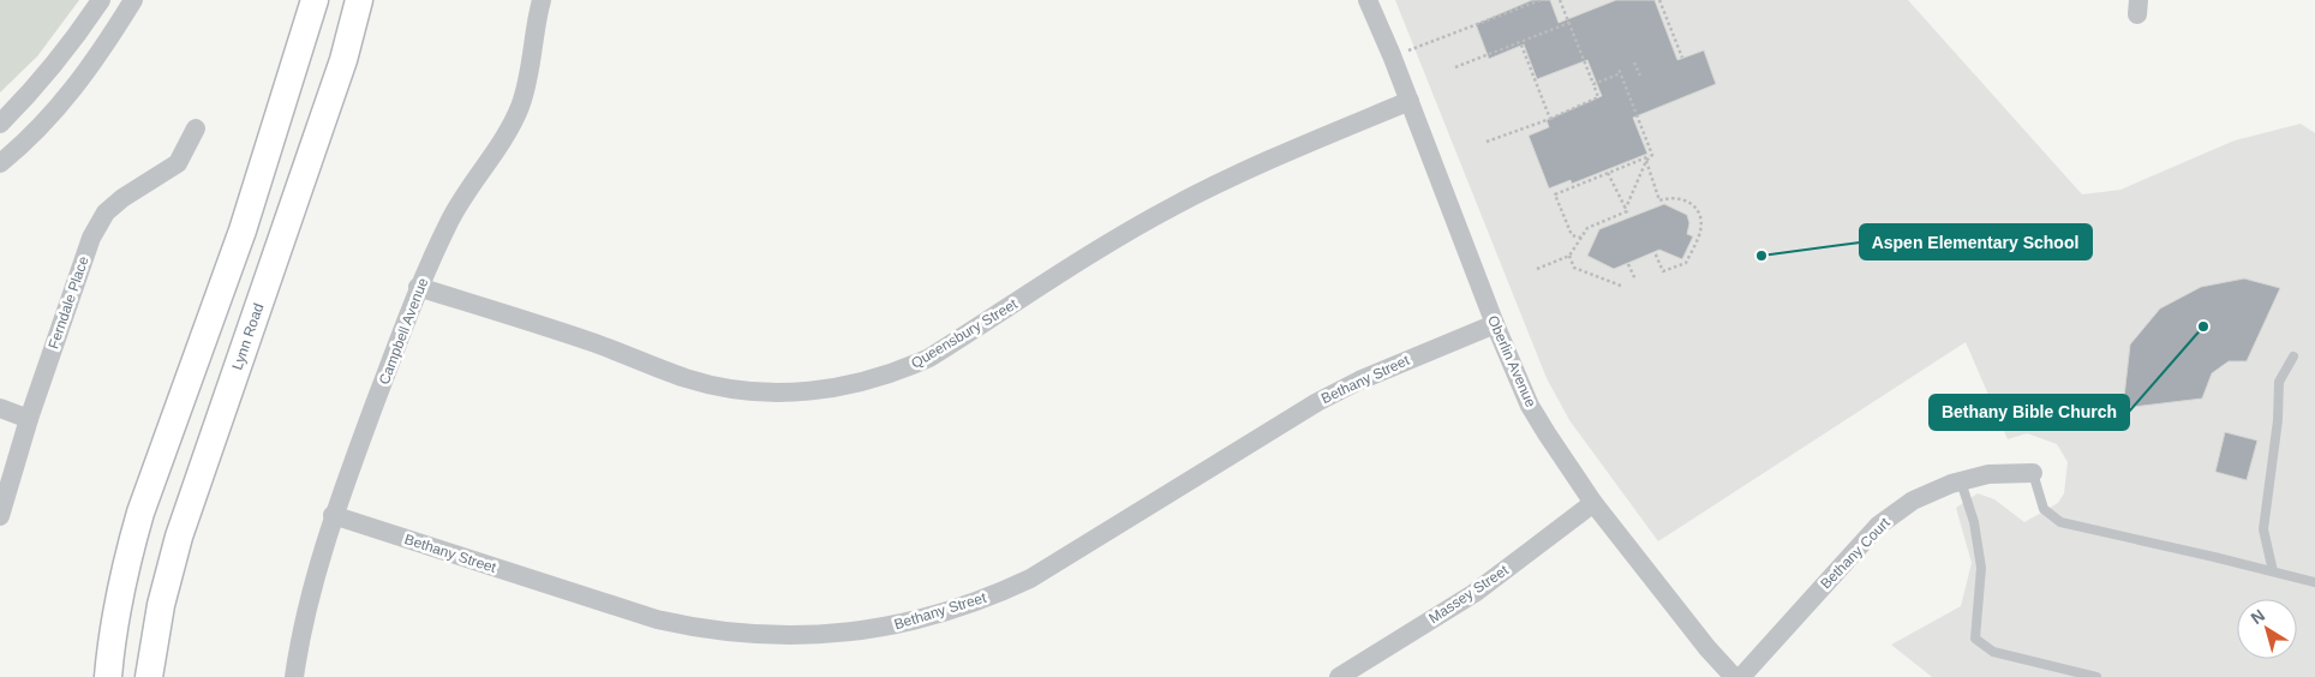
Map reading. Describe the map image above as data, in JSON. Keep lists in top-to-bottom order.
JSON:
{
  "streets": {
    "main road": ["Lynn Road"],
    "street": [
      "Ferndale Place",
      "Campbell Avenue",
      "Queensbury Street",
      "Oberlin Avenue",
      "Bethany Street",
      "Bethany Court",
      "Massey Street"
    ]
  },
  "crossings": [
    ["Campbell Avenue", "Queensbury Street"],
    ["Campbell Avenue", "Bethany Street"],
    ["Queensbury Street", "Oberlin Avenue"],
    ["Oberlin Avenue", "Bethany Street"],
    ["Oberlin Avenue", "Massey Street"]
  ],
  "places": ["Aspen Elementary School", "Bethany Bible Church"],
  "north": "top left"
}
